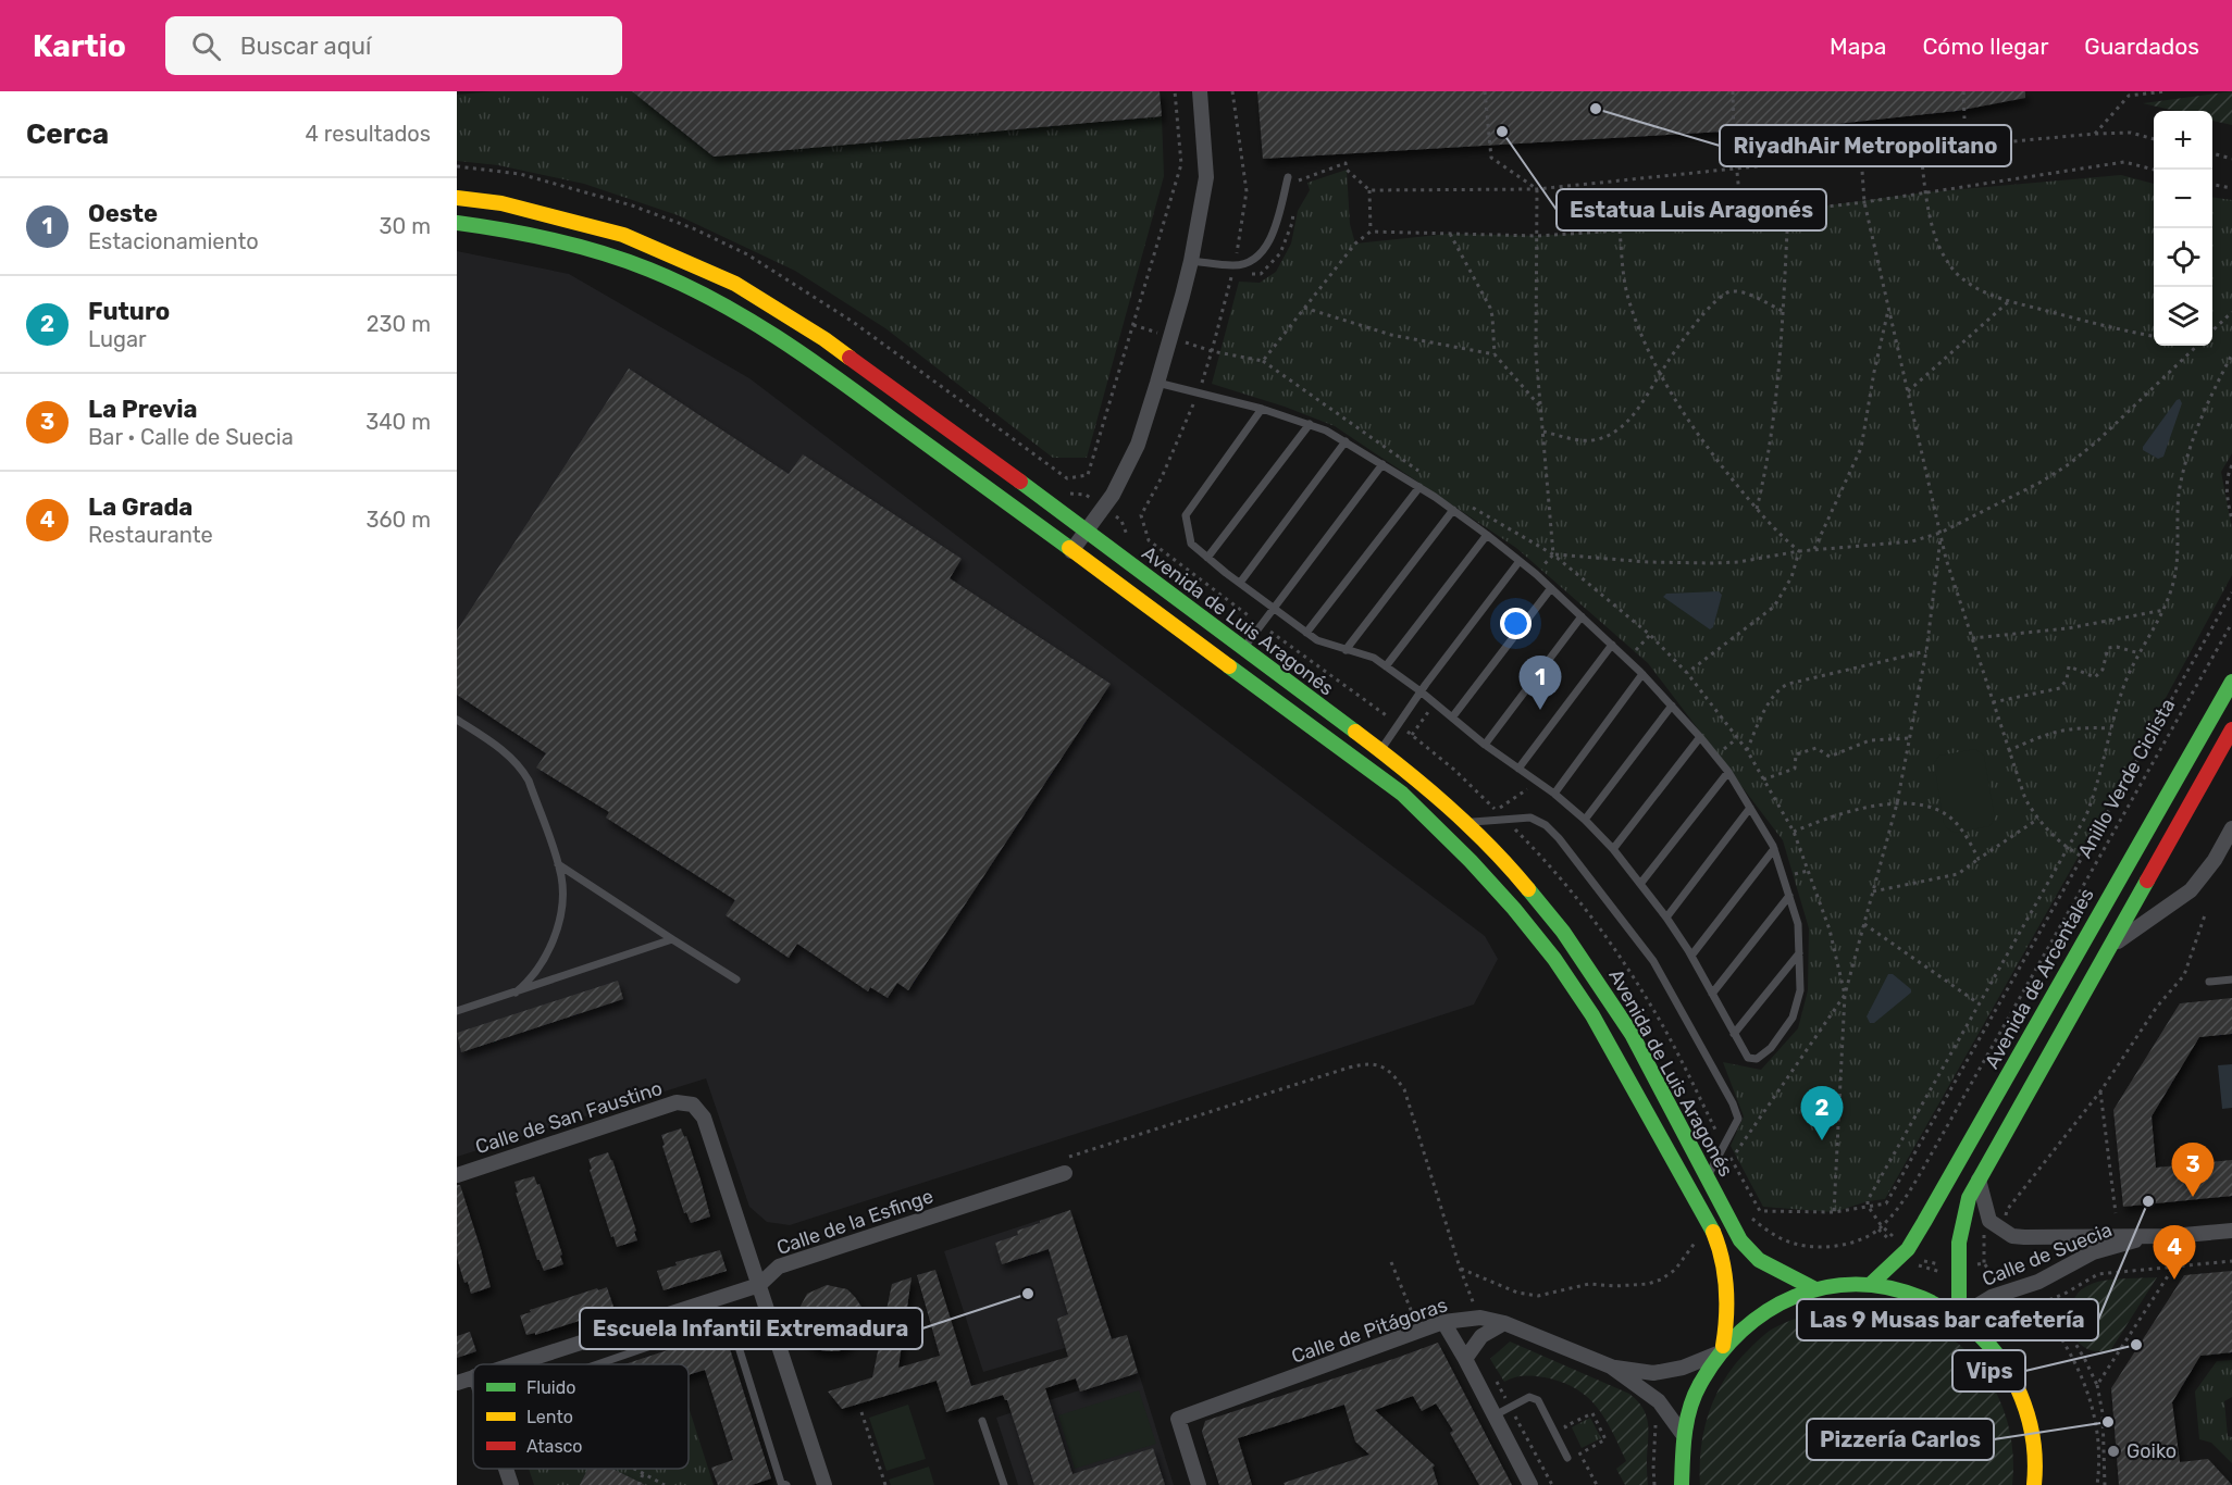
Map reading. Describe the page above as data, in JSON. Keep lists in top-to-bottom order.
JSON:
{
  "streets": {
    "main road": ["Avenida de Luis Aragonés", "Avenida de Arcentales"],
    "street": [
      "Calle de San Faustino",
      "Calle de la Esfinge",
      "Calle de Suecia",
      "Calle de Pitágoras"
    ],
    "path": ["Anillo Verde Ciclista"]
  },
  "crossings": [
    ["Avenida de Luis Aragonés", "Calle de Pitágoras"],
    ["Calle de San Faustino", "Calle de la Esfinge"]
  ],
  "places": [
    "RiyadhAir Metropolitano",
    "Estatua Luis Aragonés",
    "Las 9 Musas bar cafetería",
    "Escuela Infantil Extremadura",
    "Vips",
    "Pizzería Carlos",
    "Goiko"
  ],
  "legend": ["Fluido", "Lento", "Atasco"],
  "page": {
    "header": "Kartio",
    "search": "Buscar aquí",
    "nav": ["Mapa", "Cómo llegar", "Guardados"],
    "heading": ["Cerca", "4 resultados"],
    "map_buttons": ["+", "−"],
    "list": [
      {
        "mark": "1",
        "name": "Oeste",
        "note": "Estacionamiento",
        "value": "30 m"
      },
      {
        "mark": "2",
        "name": "Futuro",
        "note": "Lugar",
        "value": "230 m"
      },
      {
        "mark": "3",
        "name": "La Previa",
        "note": "Bar · Calle de Suecia",
        "value": "340 m"
      },
      {
        "mark": "4",
        "name": "La Grada",
        "note": "Restaurante",
        "value": "360 m"
      }
    ],
    "pins": [
      "1",
      "2",
      "3",
      "4"
    ]
  }
}
